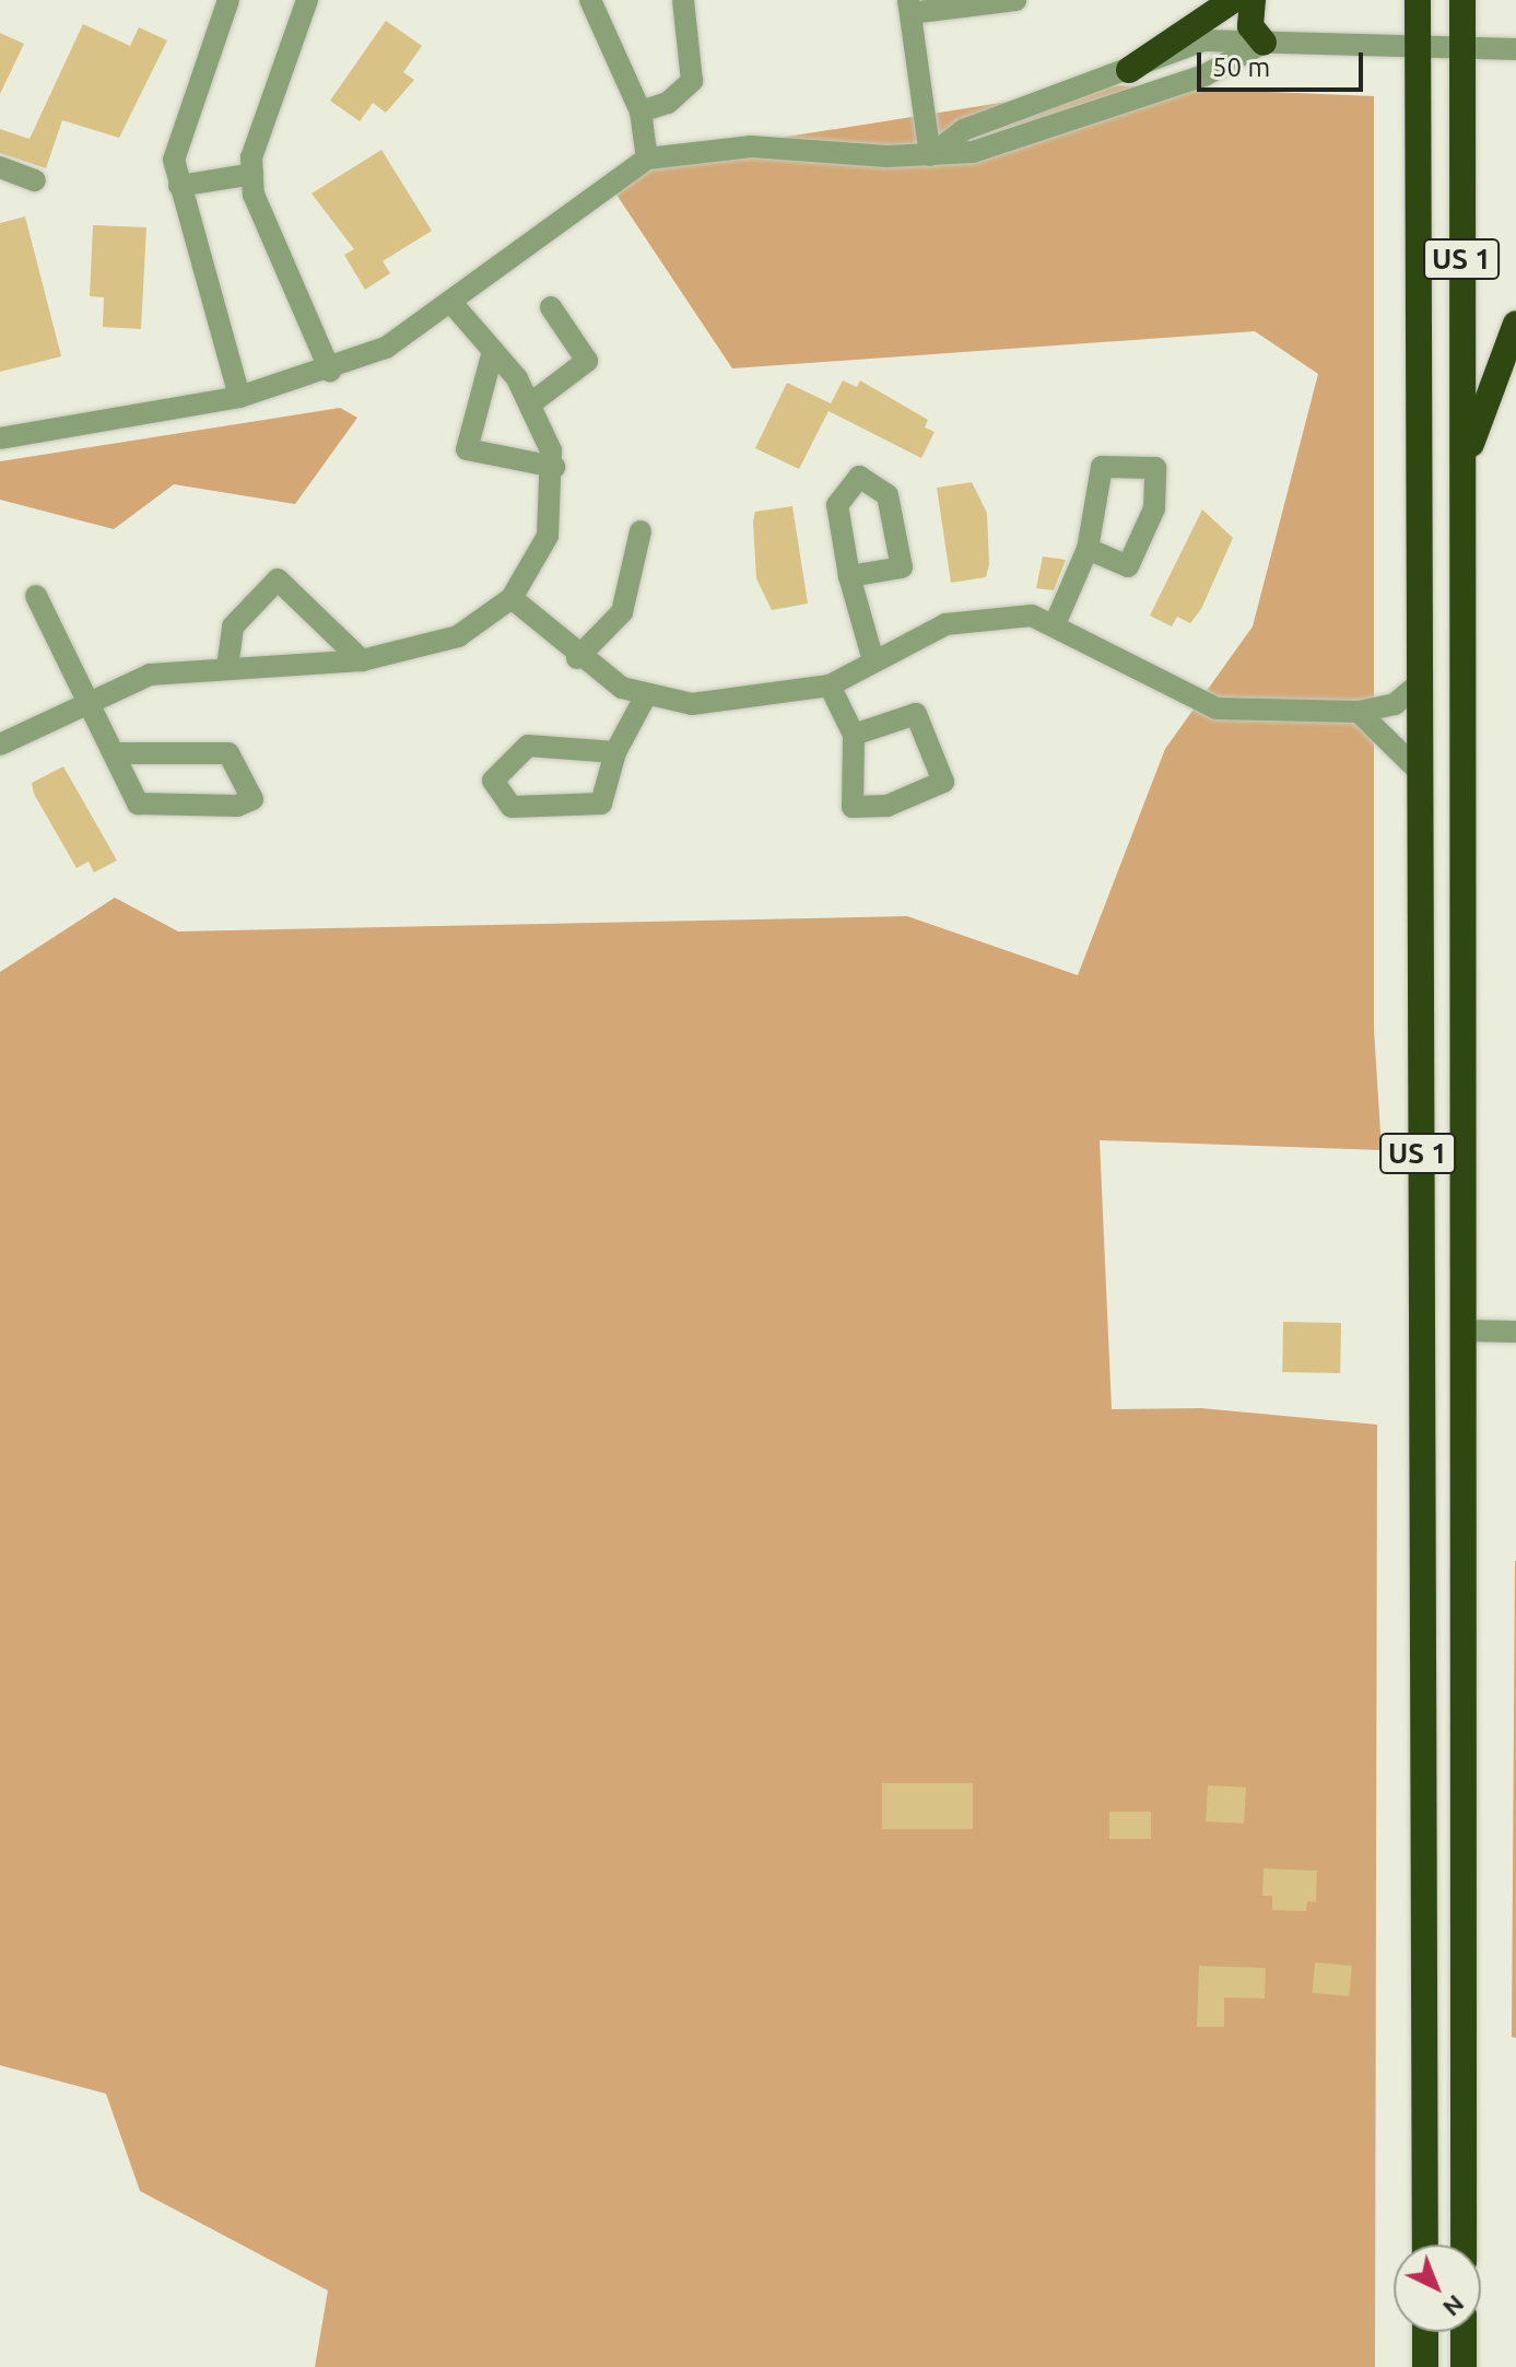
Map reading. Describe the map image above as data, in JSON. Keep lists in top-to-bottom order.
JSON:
{
  "streets": {
    "highway": ["US 1"]
  },
  "scale_bar": "50 m",
  "north": "bottom right"
}
